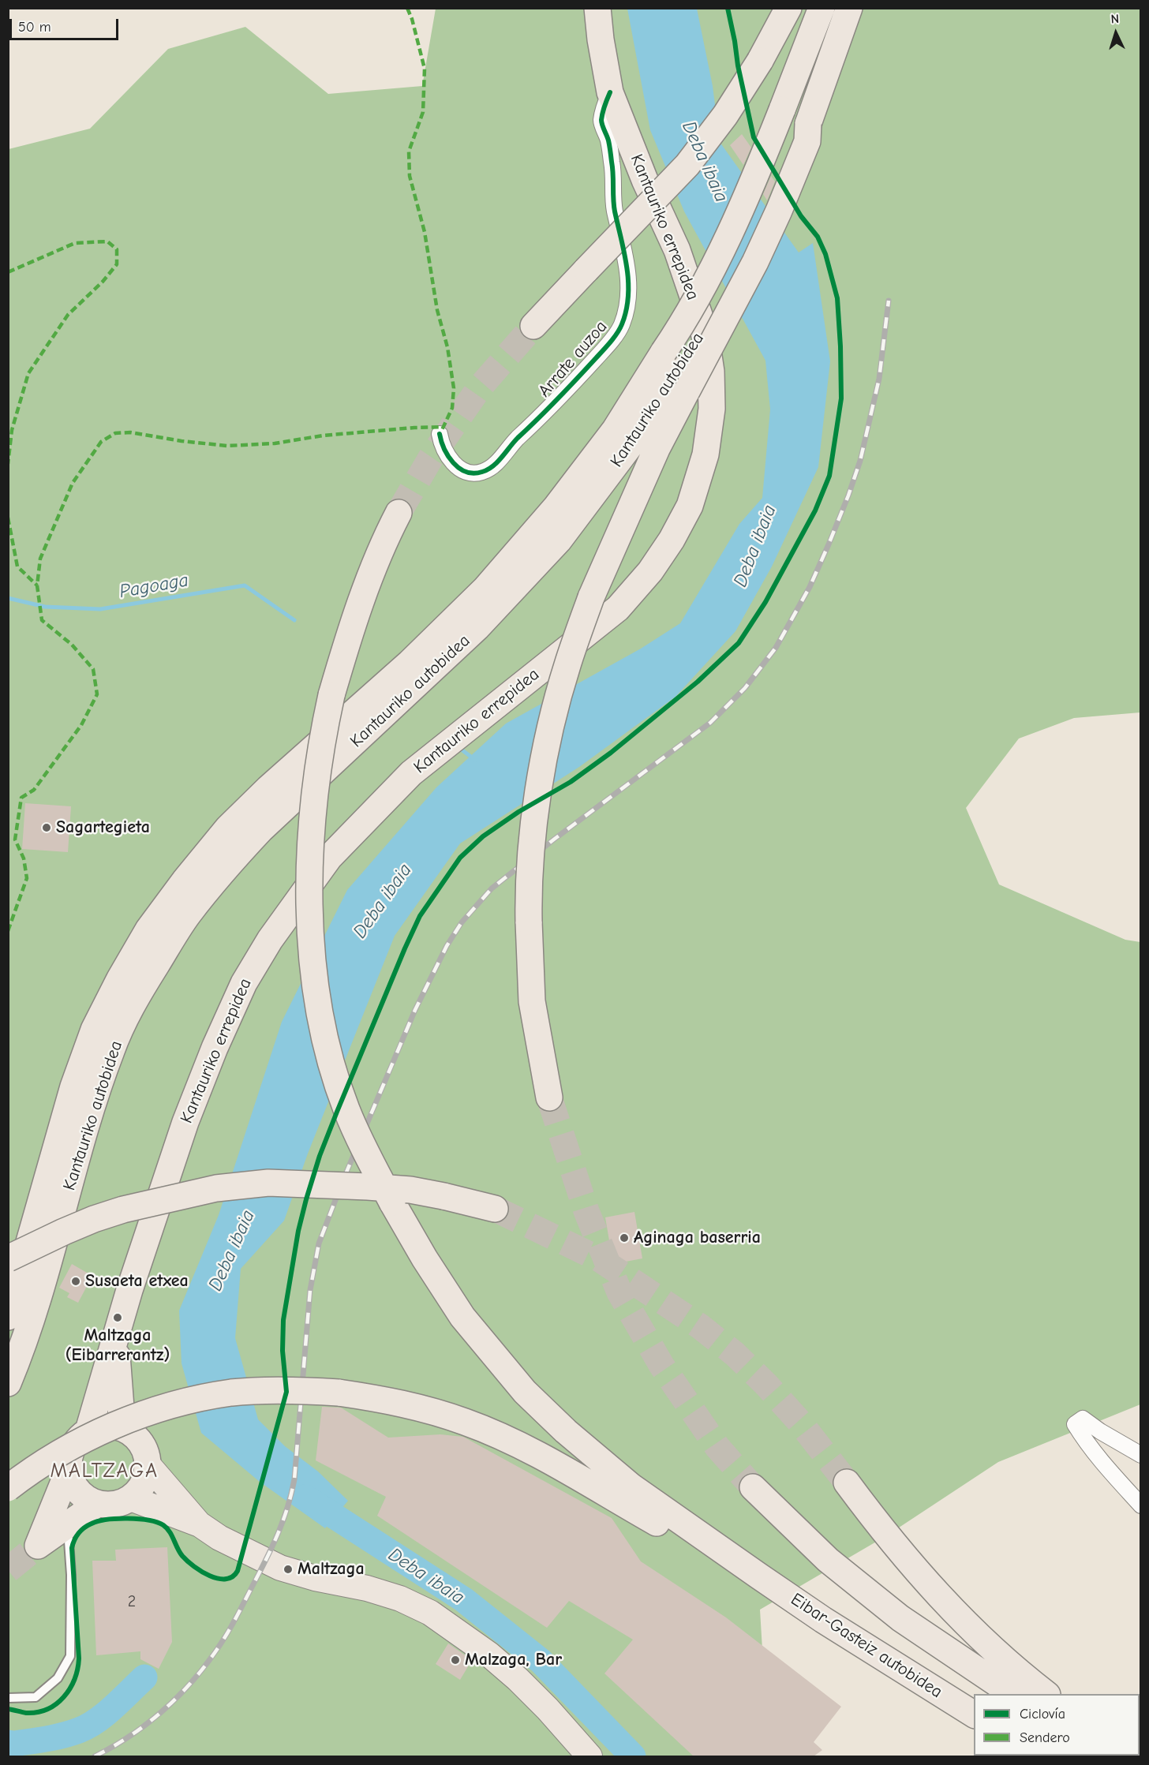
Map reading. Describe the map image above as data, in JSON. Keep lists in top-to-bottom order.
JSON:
{
  "streets": {
    "highway": ["Kantauriko errepidea", "Kantauriko autobidea", "Eibar-Gasteiz autobidea"],
    "street": ["Arrate auzoa"]
  },
  "crossings": [
    ["Kantauriko errepidea", "Arrate auzoa"]
  ],
  "districts": ["MALTZAGA"],
  "water": ["Deba ibaia", "Pagoaga"],
  "places": [
    "Sagartegieta",
    "Aginaga baserria",
    "Susaeta etxea",
    "Maltzaga (Eibarrerantz)",
    "Maltzaga",
    "Malzaga, Bar"
  ],
  "house_numbers": ["2"],
  "legend": ["Ciclovía", "Sendero"],
  "scale_bar": "50 m",
  "north": "top"
}
